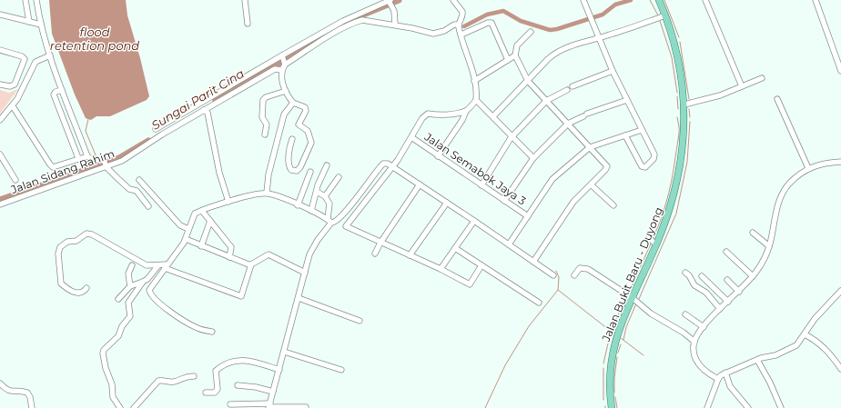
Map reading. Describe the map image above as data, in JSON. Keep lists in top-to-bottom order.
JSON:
{
  "streets": {
    "main road": ["Jalan Bukit Baru - Duyong"],
    "street": ["Jalan Semabok Jaya 3", "Jalan Sidang Rahim"]
  },
  "water": ["flood retention pond", "Sungai Parit Cina"]
}
